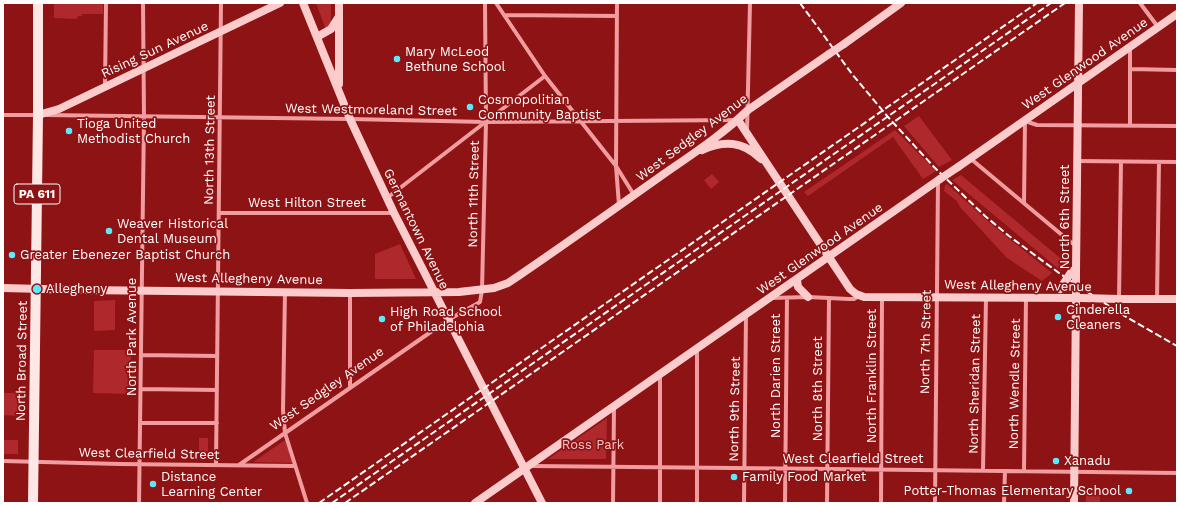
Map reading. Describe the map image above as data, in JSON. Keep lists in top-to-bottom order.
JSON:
{
  "streets": {
    "main road": [
      "Rising Sun Avenue",
      "West Glenwood Avenue",
      "West Sedgley Avenue",
      "PA 611",
      "North 6th Street",
      "Germantown Avenue",
      "West Allegheny Avenue",
      "North Broad Street"
    ],
    "street": [
      "West Westmoreland Street",
      "North 13th Street",
      "North 11th Street",
      "West Hilton Street",
      "North Park Avenue",
      "North 7th Street",
      "North Darien Street",
      "North Franklin Street",
      "North Sheridan Street",
      "North Wendle Street",
      "North 8th Street",
      "North 9th Street",
      "West Clearfield Street"
    ]
  },
  "crossings": [
    ["Rising Sun Avenue", "West Westmoreland Street"],
    ["Rising Sun Avenue", "North 13th Street"],
    ["Rising Sun Avenue", "North Park Avenue"],
    ["Rising Sun Avenue", "North Broad Street"],
    ["West Glenwood Avenue", "North 6th Street"],
    ["West Glenwood Avenue", "Germantown Avenue"],
    ["West Glenwood Avenue", "West Allegheny Avenue"],
    ["West Glenwood Avenue", "North 7th Street"],
    ["West Glenwood Avenue", "North 9th Street"],
    ["West Glenwood Avenue", "West Clearfield Street"],
    ["West Westmoreland Street", "West Sedgley Avenue"],
    ["West Westmoreland Street", "North 13th Street"],
    ["West Westmoreland Street", "North 11th Street"],
    ["West Westmoreland Street", "Germantown Avenue"],
    ["West Westmoreland Street", "North Park Avenue"],
    ["West Westmoreland Street", "North Broad Street"],
    ["West Sedgley Avenue", "North 11th Street"],
    ["West Sedgley Avenue", "Germantown Avenue"],
    ["West Sedgley Avenue", "West Allegheny Avenue"],
    ["West Sedgley Avenue", "West Clearfield Street"],
    ["North 13th Street", "West Hilton Street"],
    ["North 13th Street", "West Allegheny Avenue"],
    ["North 13th Street", "West Clearfield Street"],
    ["North 11th Street", "West Allegheny Avenue"],
    ["West Hilton Street", "Germantown Avenue"],
    ["North 6th Street", "West Allegheny Avenue"],
    ["North 6th Street", "West Clearfield Street"],
    ["Germantown Avenue", "West Allegheny Avenue"],
    ["Germantown Avenue", "West Clearfield Street"],
    ["West Allegheny Avenue", "North Park Avenue"],
    ["West Allegheny Avenue", "North 7th Street"],
    ["West Allegheny Avenue", "North Broad Street"],
    ["West Allegheny Avenue", "North Darien Street"],
    ["West Allegheny Avenue", "North Franklin Street"],
    ["West Allegheny Avenue", "North Sheridan Street"],
    ["West Allegheny Avenue", "North Wendle Street"],
    ["West Allegheny Avenue", "North 8th Street"],
    ["North Park Avenue", "West Clearfield Street"],
    ["North 7th Street", "West Clearfield Street"],
    ["North Broad Street", "West Clearfield Street"],
    ["North Darien Street", "West Clearfield Street"],
    ["North Franklin Street", "West Clearfield Street"],
    ["North Sheridan Street", "West Clearfield Street"],
    ["North Wendle Street", "West Clearfield Street"],
    ["North 8th Street", "West Clearfield Street"],
    ["North 9th Street", "West Clearfield Street"]
  ],
  "parks": ["Ross Park"],
  "places": [
    "Mary McLeod Bethune School",
    "Cosmopolitian Community Baptist",
    "Tioga United Methodist Church",
    "Weaver Historical Dental Museum",
    "Greater Ebenezer Baptist Church",
    "Allegheny",
    "Cinderella Cleaners",
    "High Road School of Philadelphia",
    "Xanadu",
    "Family Food Market",
    "Distance Learning Center",
    "Potter-Thomas Elementary School"
  ]
}
